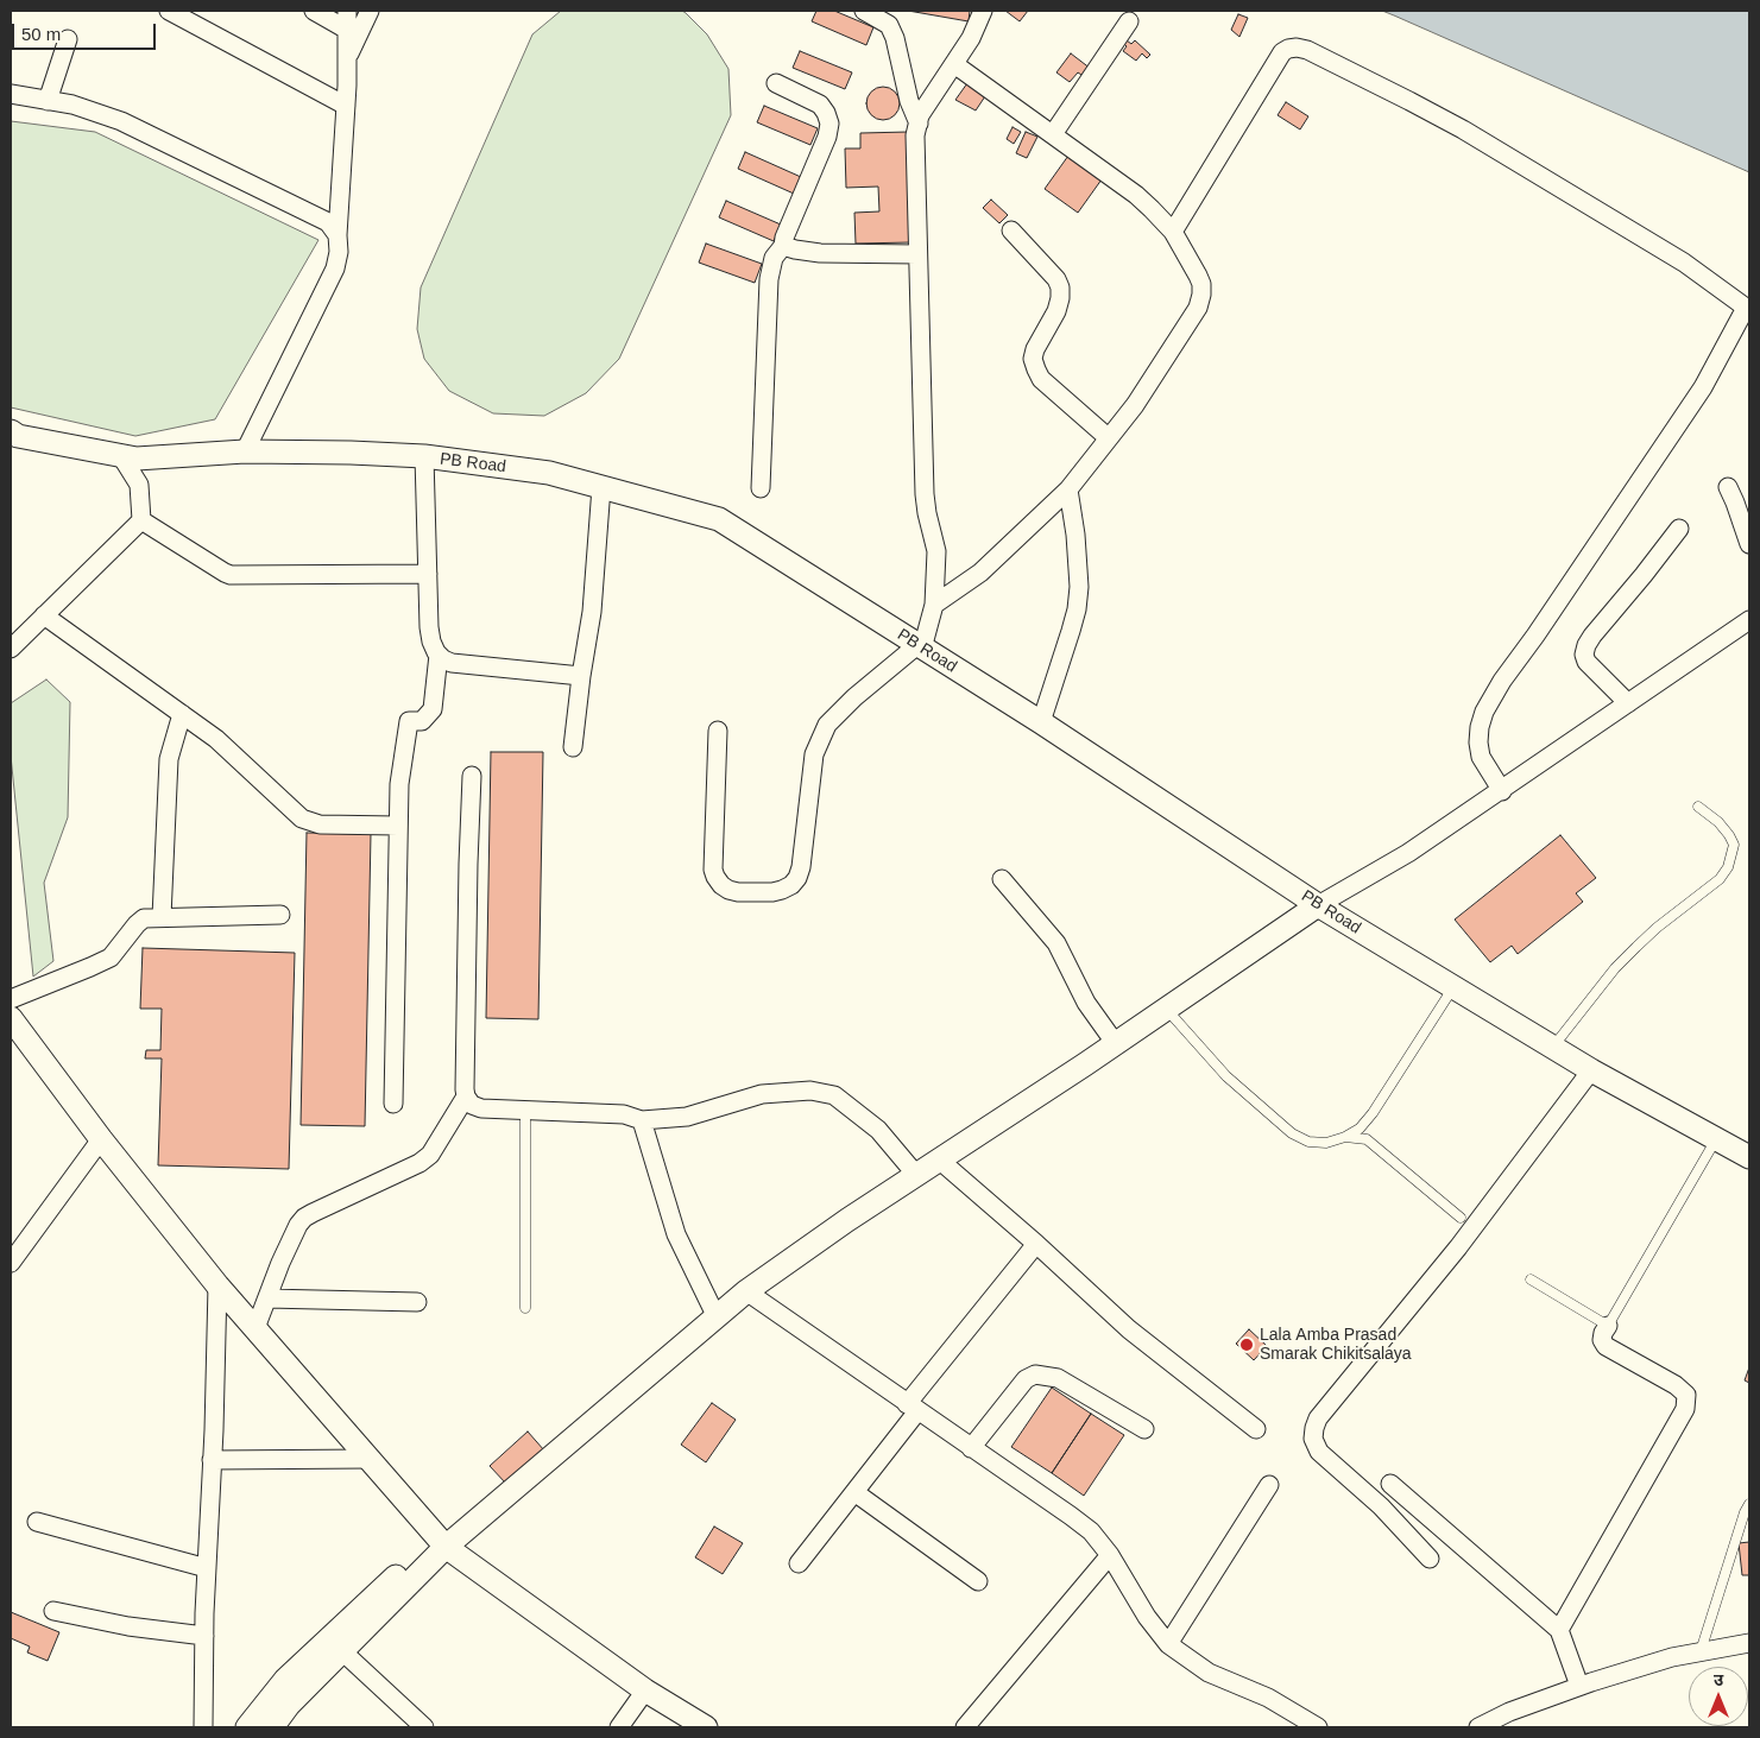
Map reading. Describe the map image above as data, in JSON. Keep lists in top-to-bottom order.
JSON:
{
  "streets": {
    "street": ["PB Road"]
  },
  "places": ["Lala Amba Prasad Smarak Chikitsalaya"],
  "scale_bar": "50 m",
  "north": "top"
}
